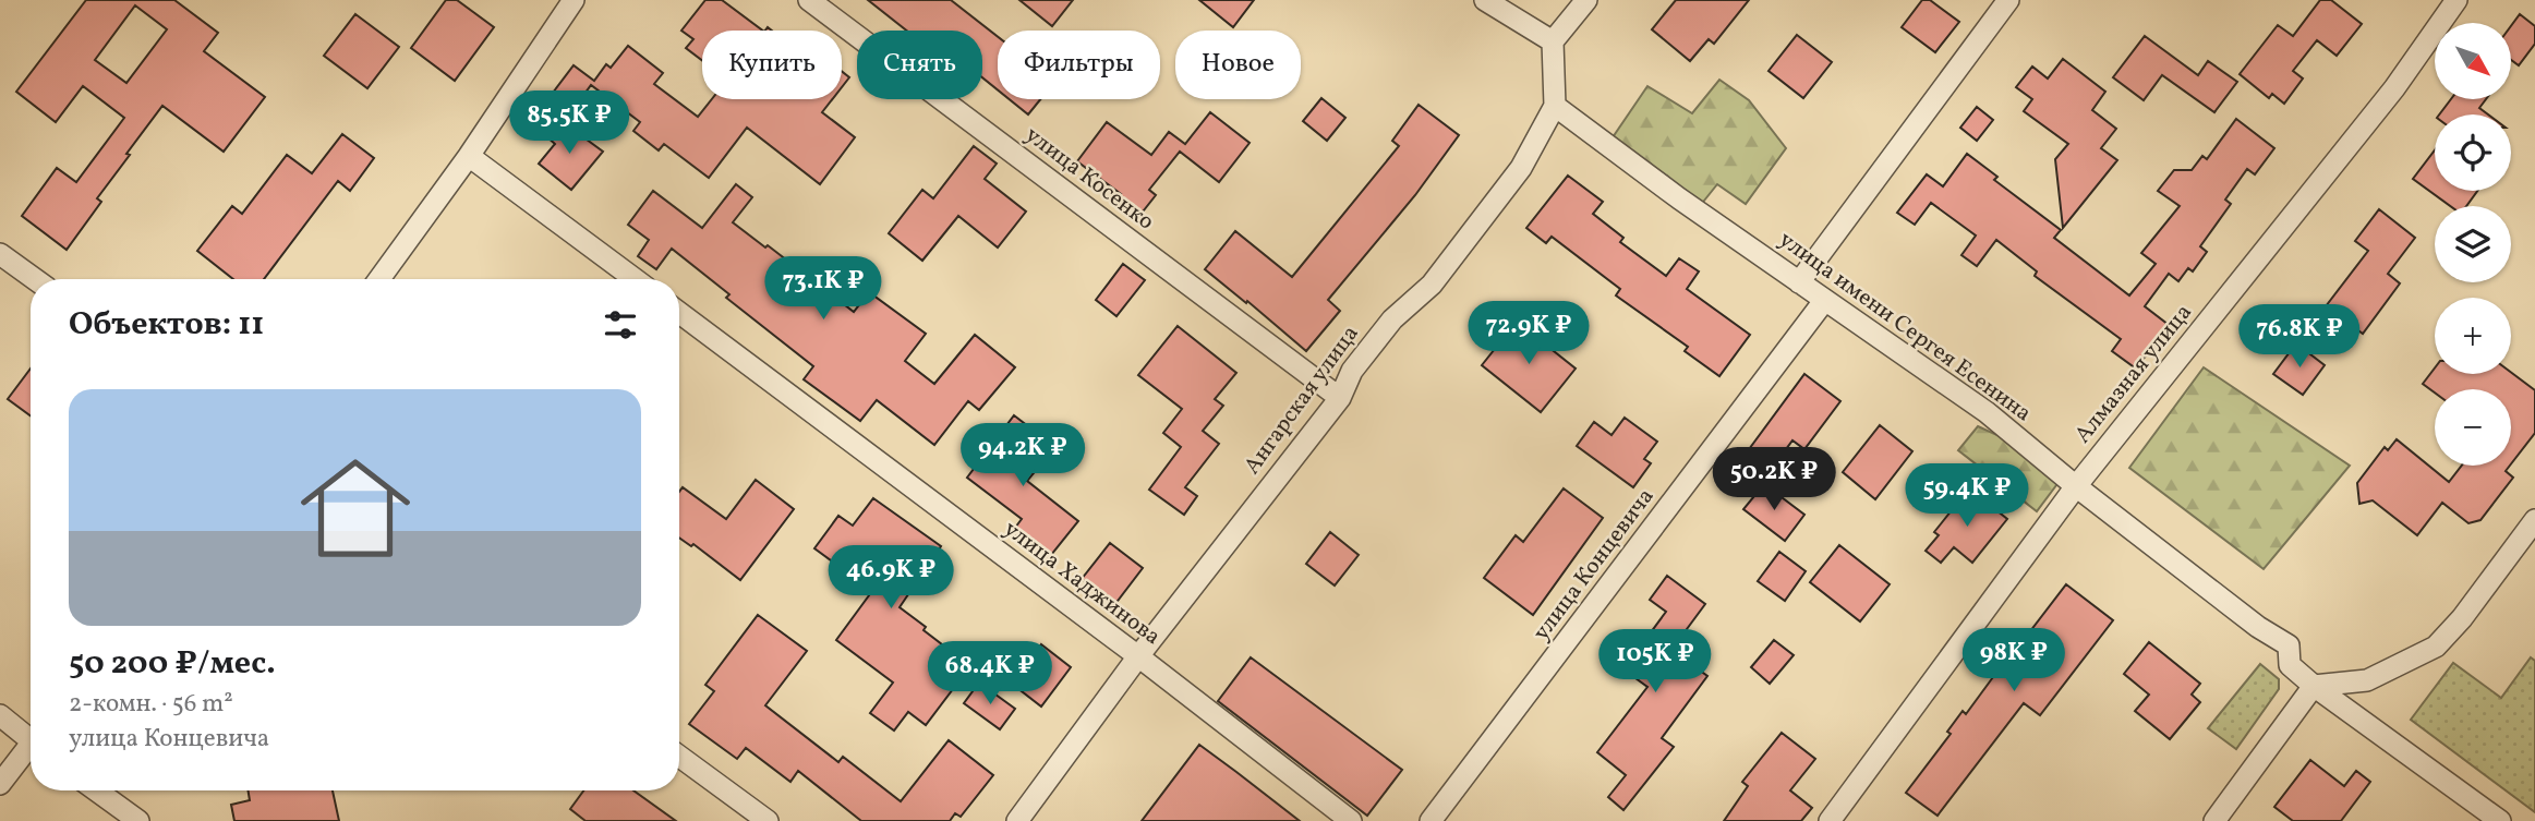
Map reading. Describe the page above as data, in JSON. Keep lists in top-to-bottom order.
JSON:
{
  "streets": {
    "street": [
      "улица Косенко",
      "улица имени Сергея Есенина",
      "Алмазная улица",
      "Ангарская улица",
      "улица Концевича",
      "улица Хаджинова"
    ]
  },
  "crossings": [
    ["улица Косенко", "Ангарская улица"],
    ["улица имени Сергея Есенина", "Алмазная улица"],
    ["улица имени Сергея Есенина", "Ангарская улица"],
    ["улица имени Сергея Есенина", "улица Концевича"],
    ["Ангарская улица", "улица Хаджинова"]
  ],
  "north": "bottom right",
  "page": {
    "map_buttons": ["+", "−"],
    "chip": [
      "Купить",
      "Снять",
      "Фильтры",
      "Новое"
    ],
    "price": [
      "85.5K ₽",
      "73.1K ₽",
      "72.9K ₽",
      "76.8K ₽",
      "94.2K ₽",
      "50.2K ₽",
      "59.4K ₽",
      "46.9K ₽",
      "98K ₽",
      "105K ₽",
      "68.4K ₽"
    ],
    "heading": "Объектов: 11",
    "list": [
      {
        "name": "50 200 ₽/мес.",
        "note": "2-комн. · 56 m² · улица Концевича"
      }
    ]
  }
}
